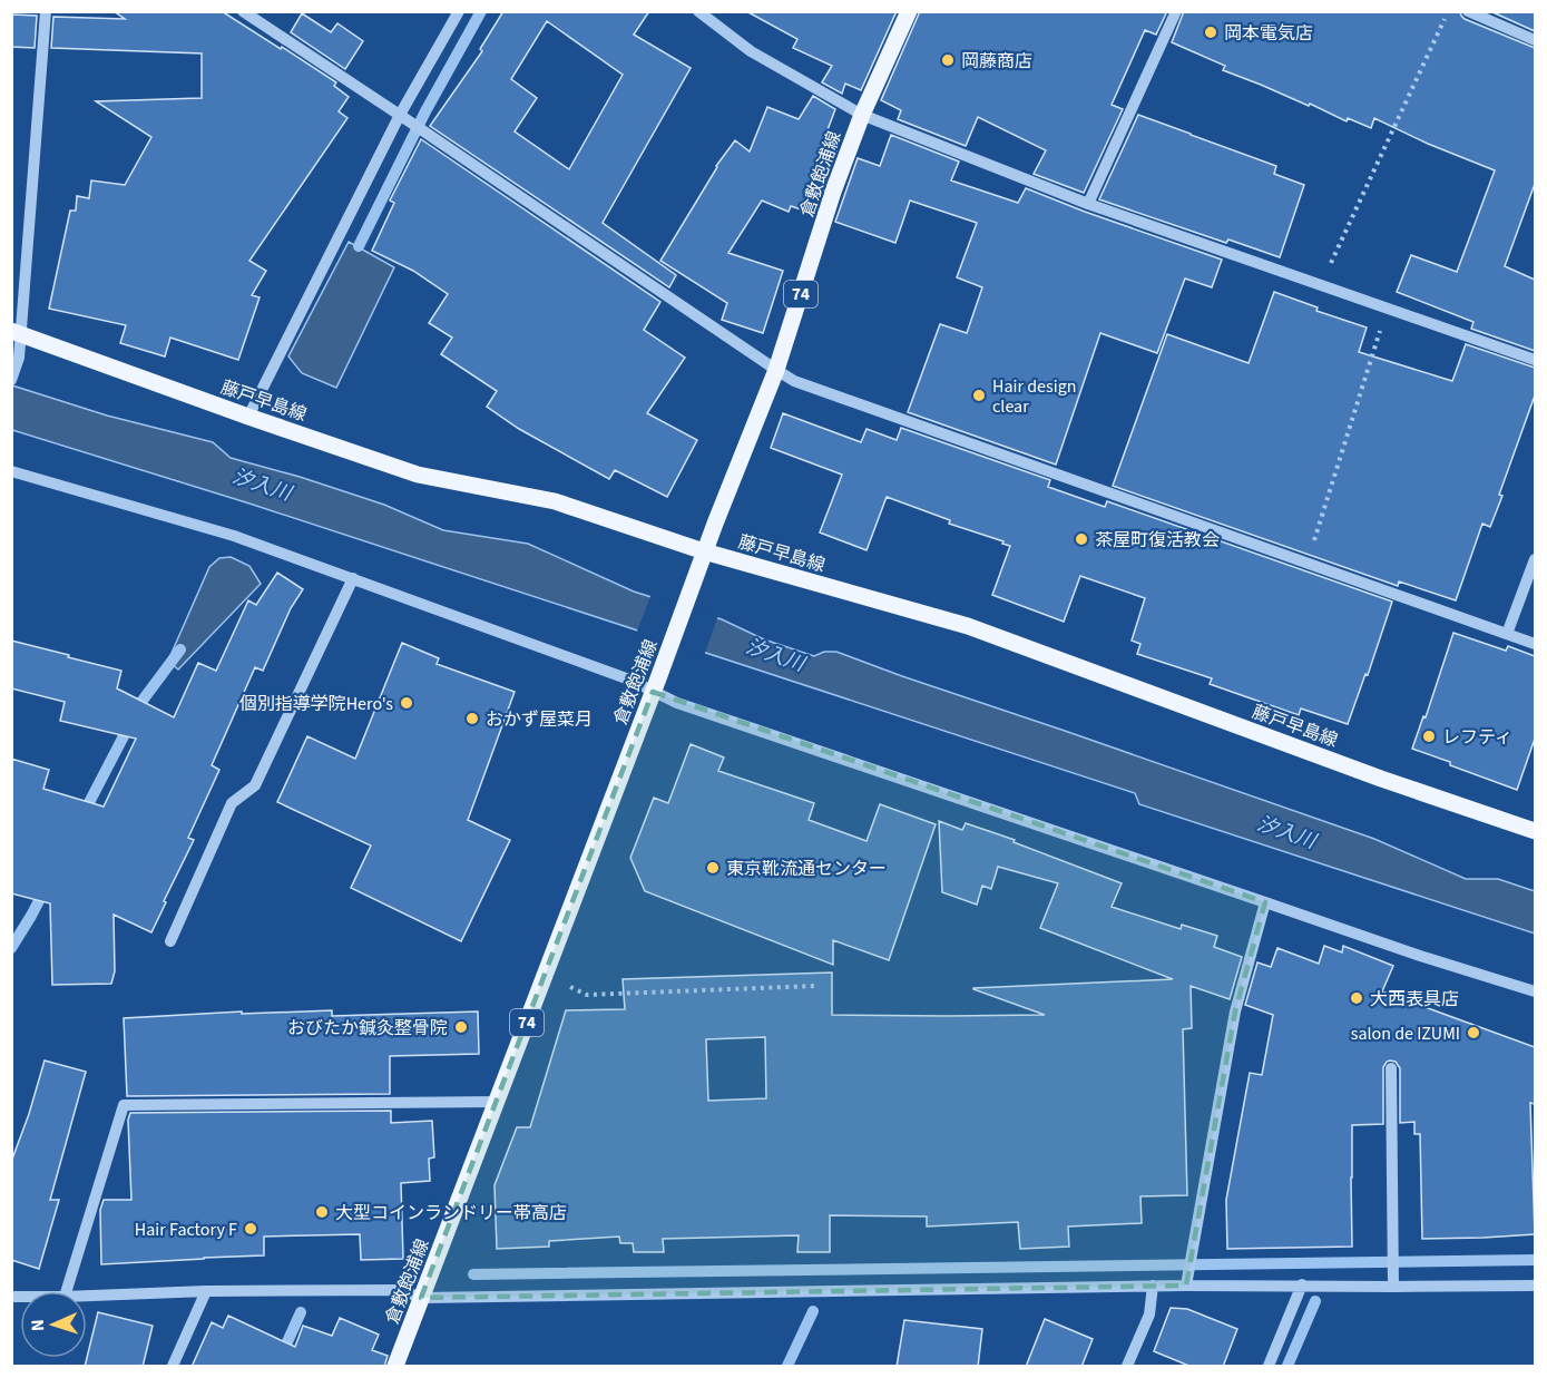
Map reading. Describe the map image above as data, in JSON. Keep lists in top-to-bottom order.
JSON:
{
  "streets": {
    "main road": ["倉敷飽浦線", "74", "藤戸早島線"]
  },
  "crossings": [
    ["倉敷飽浦線", "藤戸早島線"]
  ],
  "water": ["汐入川"],
  "places": [
    "岡本電気店",
    "岡藤商店",
    "Hair design clear",
    "茶屋町復活教会",
    "個別指導学院Hero's",
    "おかず屋菜月",
    "レフティ",
    "東京靴流通センター",
    "大西表具店",
    "おびたか鍼灸整骨院",
    "salon de IZUMI",
    "大型コインランドリー帯高店",
    "Hair Factory F"
  ],
  "north": "left"
}
